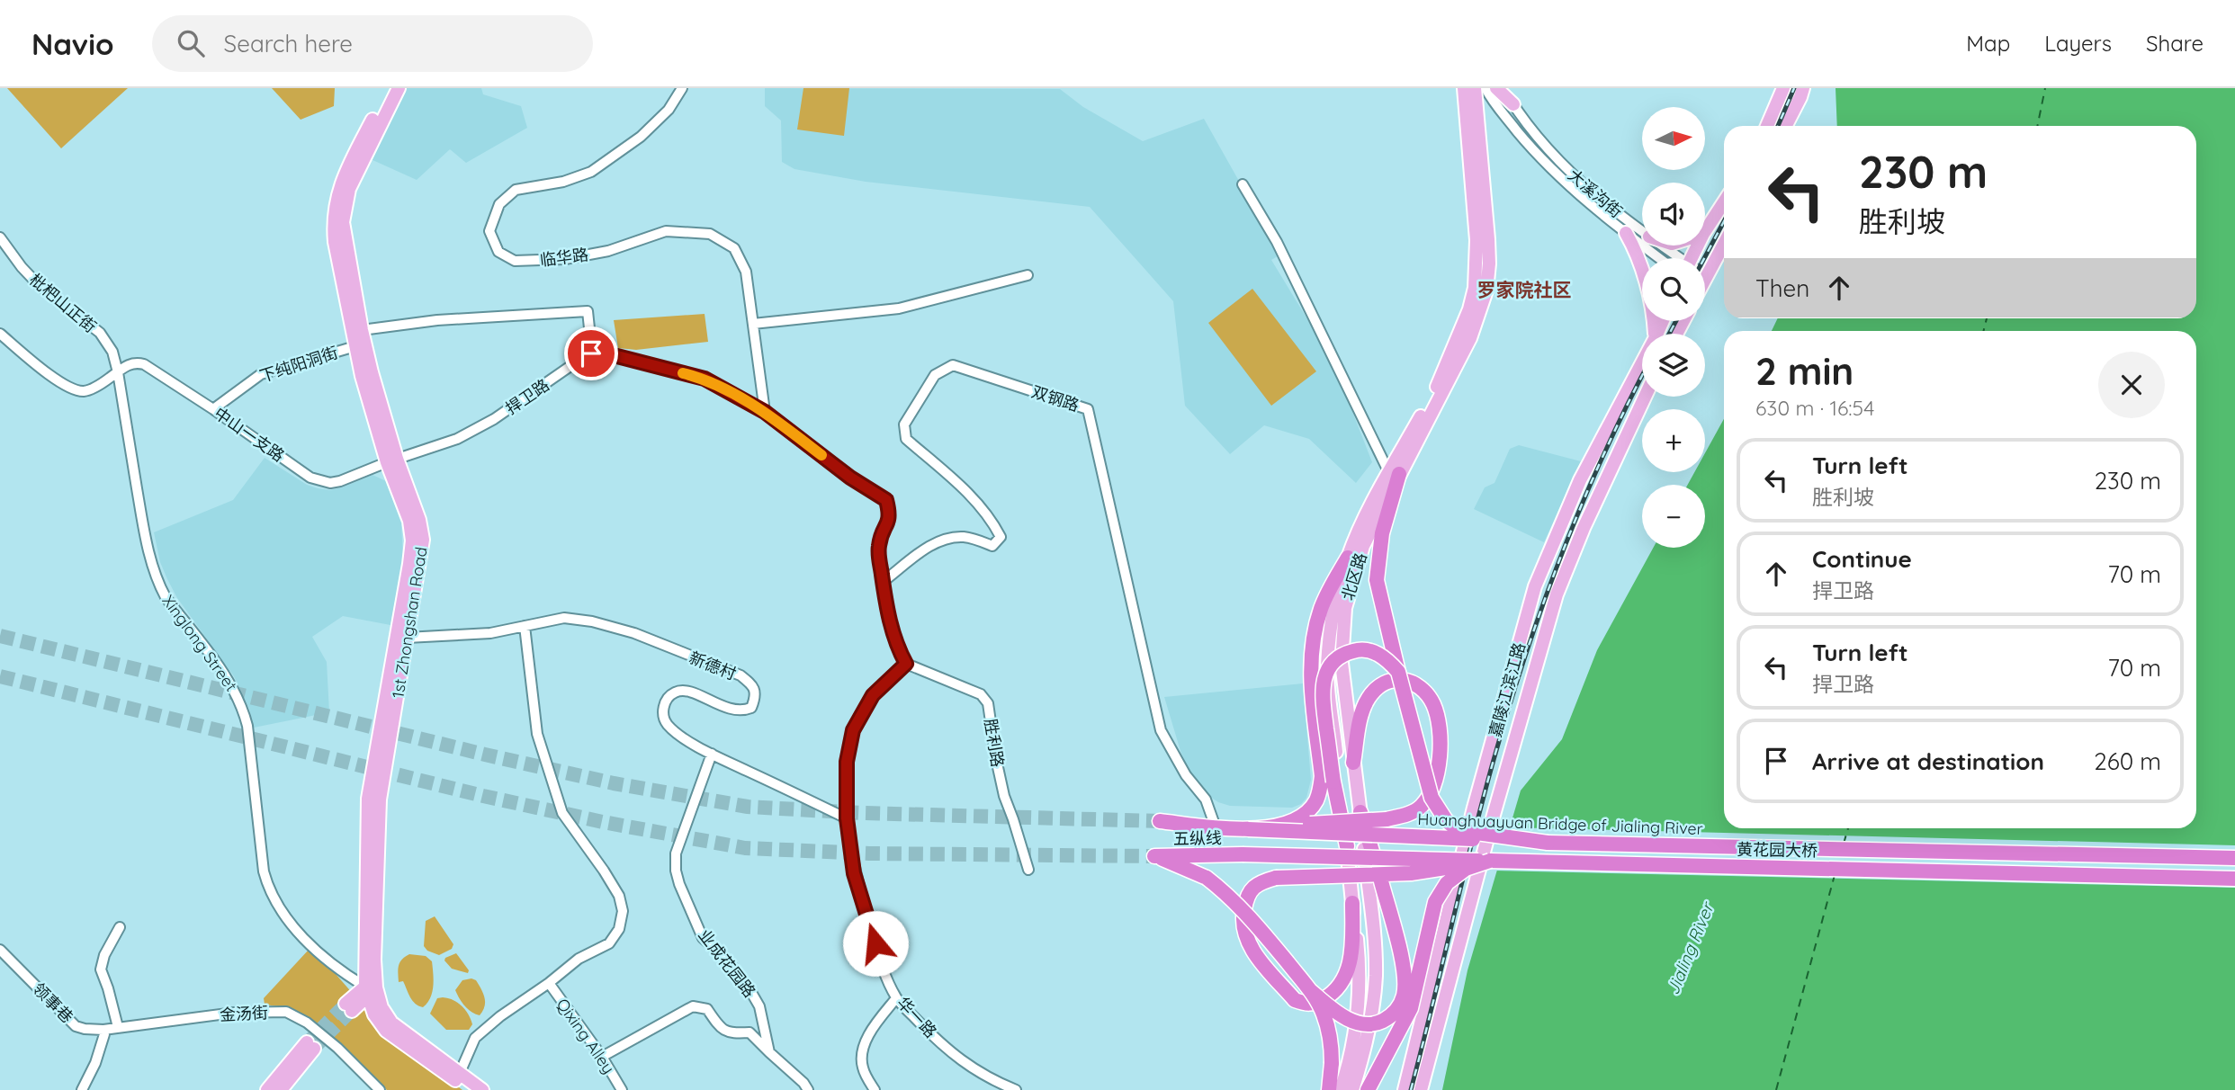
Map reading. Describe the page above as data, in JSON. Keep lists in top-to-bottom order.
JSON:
{
  "streets": {
    "highway": ["Huanghuayuan Bridge of Jialing River", "五纵线", "黄花园大桥"],
    "main road": ["北区路", "1st Zhongshan Road", "嘉陵江滨江路"],
    "street": [
      "大溪沟街",
      "临华路",
      "枇杷山正街",
      "下纯阳洞街",
      "捍卫路",
      "双钢路",
      "中山一支路",
      "Xinglong Street",
      "新德村",
      "胜利路",
      "业成花园路",
      "领事巷",
      "金汤街",
      "华一路",
      "Qixing Alley"
    ]
  },
  "crossings": [
    ["枇杷山正街", "中山一支路"],
    ["枇杷山正街", "Xinglong Street"],
    ["下纯阳洞街", "中山一支路"],
    ["下纯阳洞街", "1st Zhongshan Road"],
    ["捍卫路", "中山一支路"],
    ["捍卫路", "1st Zhongshan Road"],
    ["双钢路", "Huanghuayuan Bridge of Jialing River"],
    ["双钢路", "五纵线"],
    ["中山一支路", "1st Zhongshan Road"],
    ["中山一支路", "Xinglong Street"],
    ["1st Zhongshan Road", "Xinglong Street"],
    ["1st Zhongshan Road", "新德村"],
    ["新德村", "业成花园路"],
    ["新德村", "华一路"],
    ["胜利路", "华一路"],
    ["Huanghuayuan Bridge of Jialing River", "五纵线"],
    ["五纵线", "黄花园大桥"],
    ["领事巷", "金汤街"]
  ],
  "districts": ["罗家院社区"],
  "water": ["Jialing River"],
  "north": "right",
  "page": {
    "header": "Navio",
    "search": "Search here",
    "nav": ["Map", "Layers", "Share"],
    "map_buttons": ["+", "−"],
    "turn": ["230 m", "胜利坡"],
    "then": "Then",
    "heading": ["2 min", "630 m · 16:54"],
    "list": [
      {
        "name": "Turn left",
        "note": "胜利坡",
        "value": "230 m"
      },
      {
        "name": "Continue",
        "note": "捍卫路",
        "value": "70 m"
      },
      {
        "name": "Turn left",
        "note": "捍卫路",
        "value": "70 m"
      },
      {
        "name": "Arrive at destination",
        "value": "260 m"
      }
    ]
  }
}
